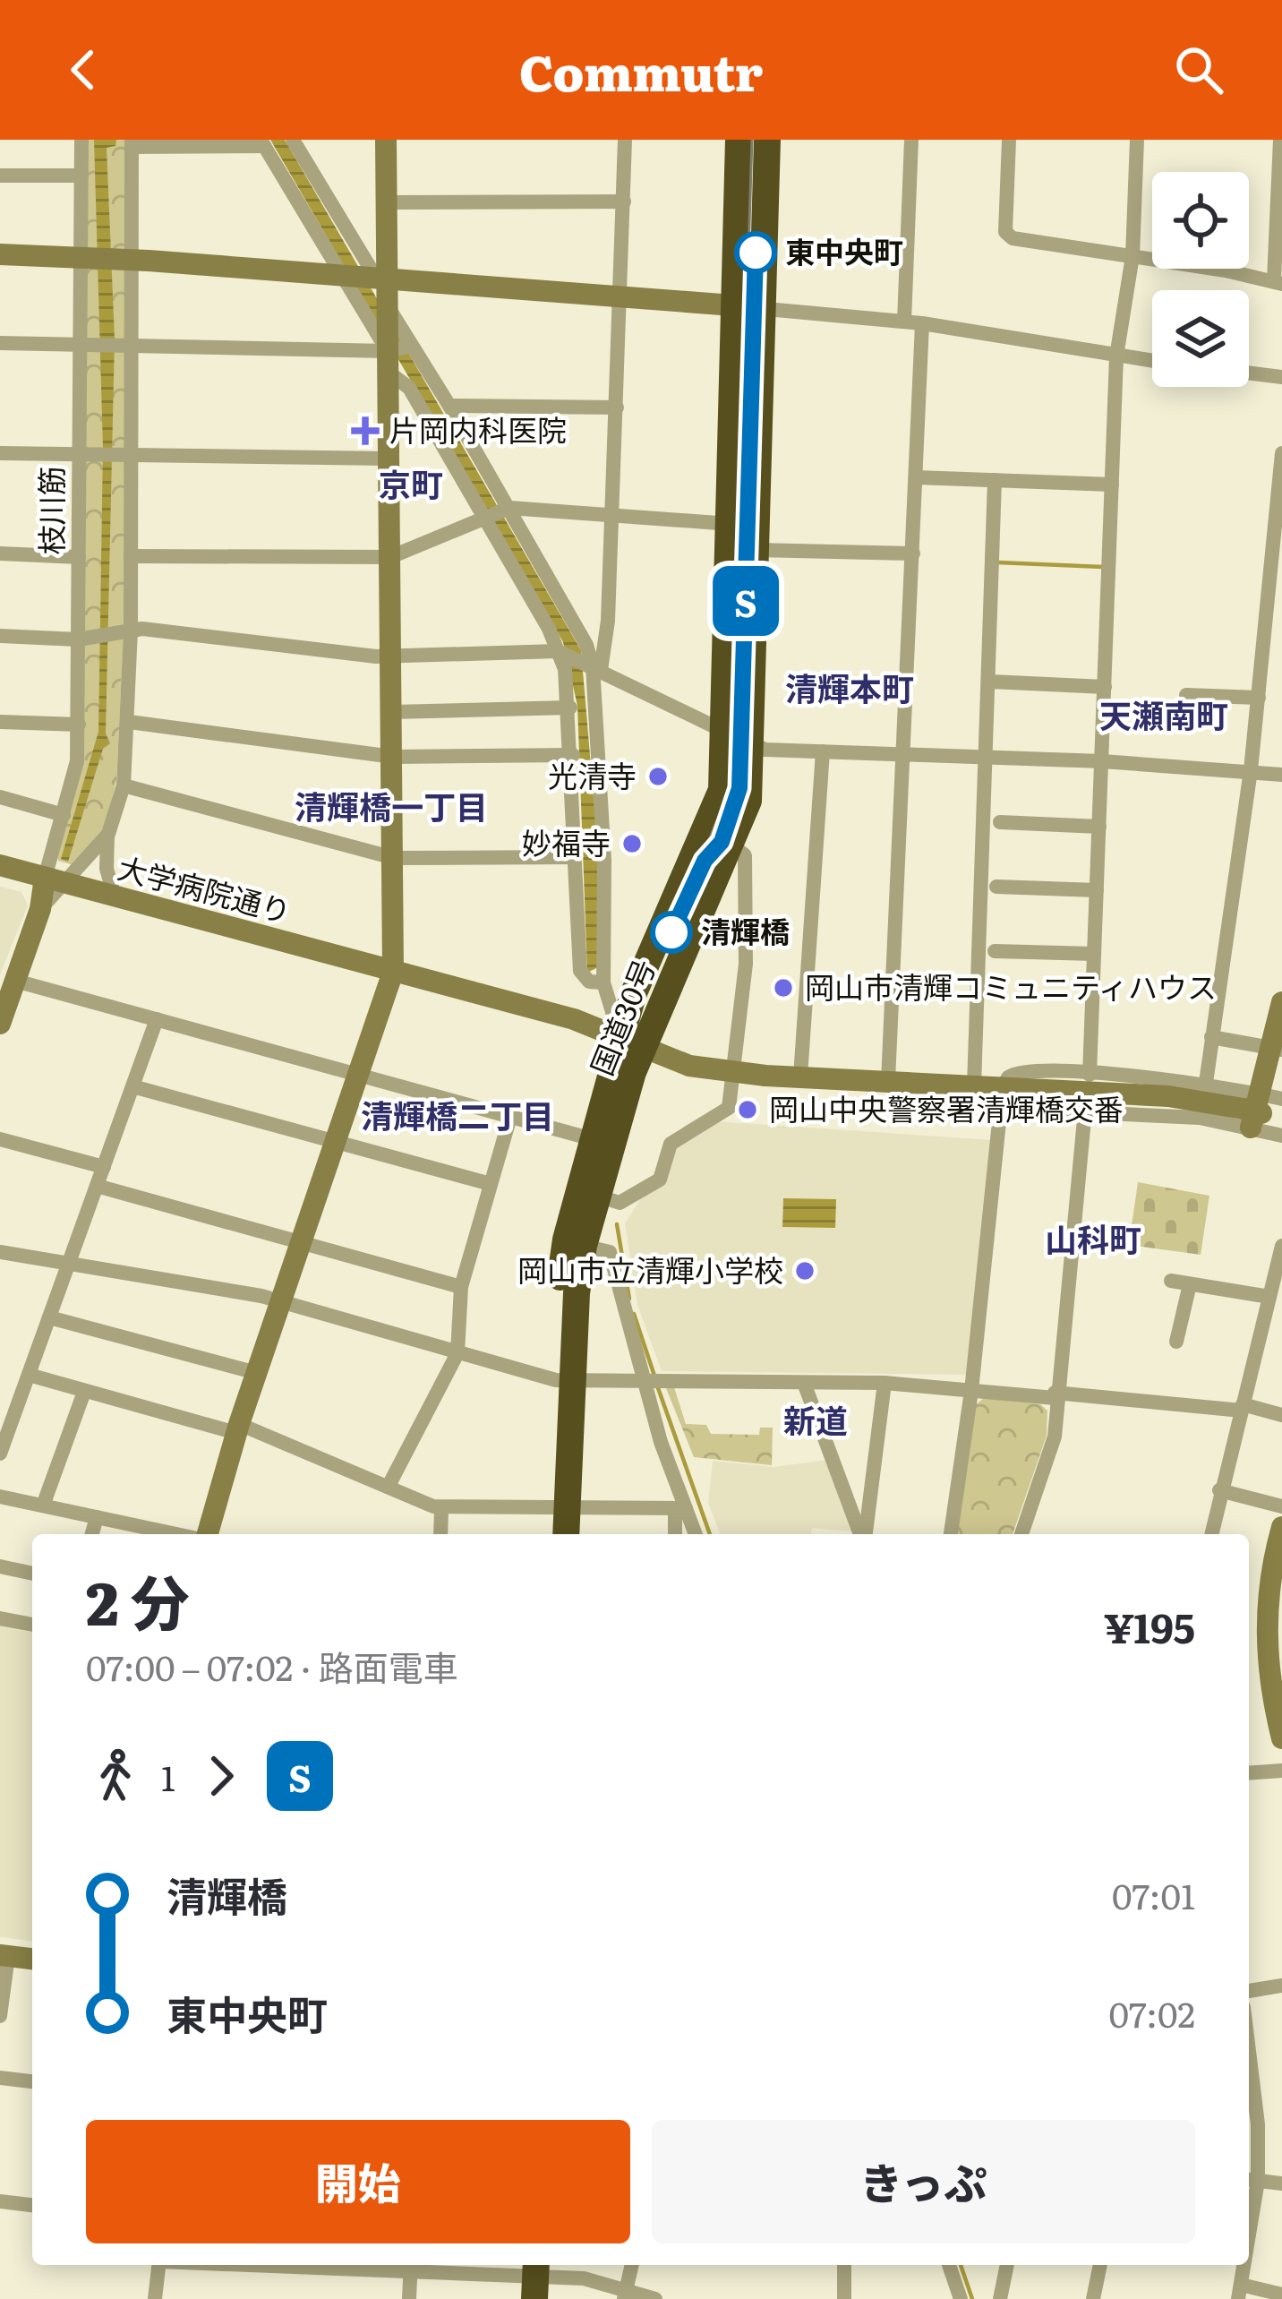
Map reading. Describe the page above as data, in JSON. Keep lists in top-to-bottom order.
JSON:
{
  "streets": {
    "highway": ["国道30号"],
    "street": ["枝川筋", "大学病院通り"]
  },
  "crossings": [
    ["枝川筋", "大学病院通り"],
    ["大学病院通り", "国道30号"]
  ],
  "districts": [
    "京町",
    "清輝本町",
    "天瀬南町",
    "清輝橋一丁目",
    "清輝橋二丁目",
    "山科町",
    "新道"
  ],
  "places": {
    "other": [
      "東中央町",
      "光清寺",
      "妙福寺",
      "清輝橋",
      "岡山市清輝コミュニティハウス",
      "岡山中央警察署清輝橋交番",
      "岡山市立清輝小学校"
    ],
    "health": ["片岡内科医院"]
  },
  "lines": ["tram line S"],
  "page": {
    "header": "Commutr",
    "on_map": "S",
    "heading": ["2 分", "07:00 – 07:02 · 路面電車", "¥195"],
    "legs": ["1", "S"],
    "list": [
      {
        "name": "清輝橋",
        "value": "07:01"
      },
      {
        "name": "東中央町",
        "value": "07:02"
      }
    ],
    "buttons": ["開始", "きっぷ"]
  }
}
